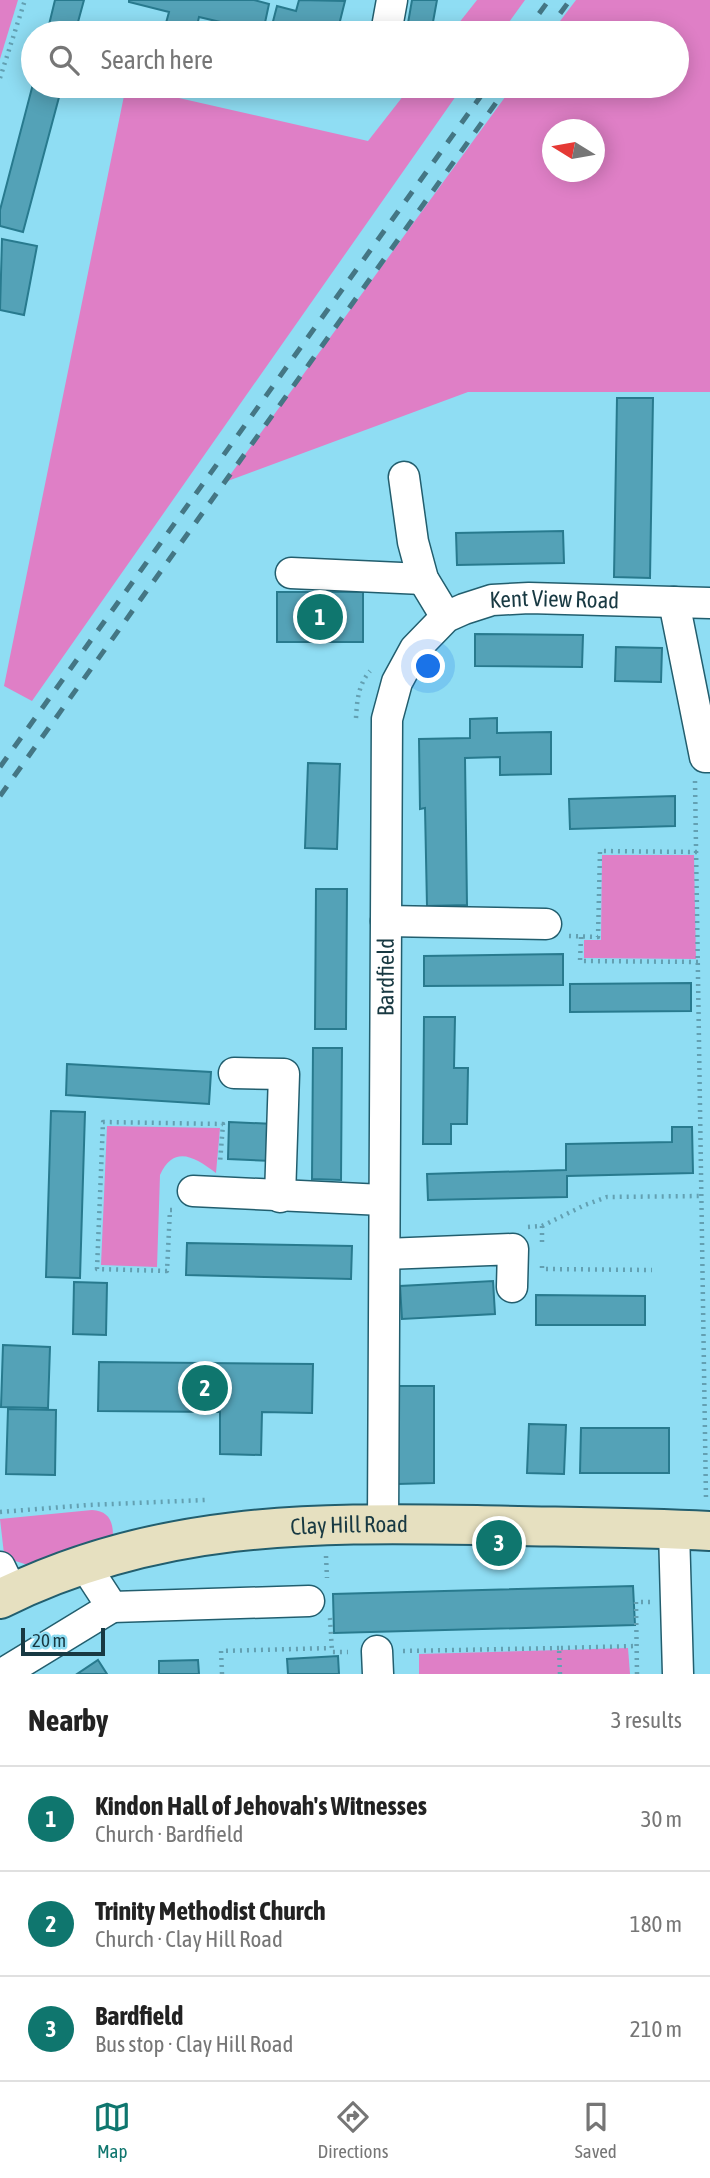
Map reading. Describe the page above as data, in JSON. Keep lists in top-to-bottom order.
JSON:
{
  "streets": {
    "main road": ["Clay Hill Road"],
    "street": ["Kent View Road", "Bardfield"]
  },
  "crossings": [
    ["Kent View Road", "Bardfield"],
    ["Bardfield", "Clay Hill Road"]
  ],
  "scale_bar": "20 m",
  "north": "left",
  "page": {
    "search": "Search here",
    "pins": ["1", "2", "3"],
    "scale": "20 m",
    "heading": ["Nearby", "3 results"],
    "list": [
      {
        "mark": "1",
        "name": "Kindon Hall of Jehovah's Witnesses",
        "note": "Church · Bardfield",
        "value": "30 m"
      },
      {
        "mark": "2",
        "name": "Trinity Methodist Church",
        "note": "Church · Clay Hill Road",
        "value": "180 m"
      },
      {
        "mark": "3",
        "name": "Bardfield",
        "note": "Bus stop · Clay Hill Road",
        "value": "210 m"
      }
    ],
    "nav": ["Map", "Directions", "Saved"]
  }
}
